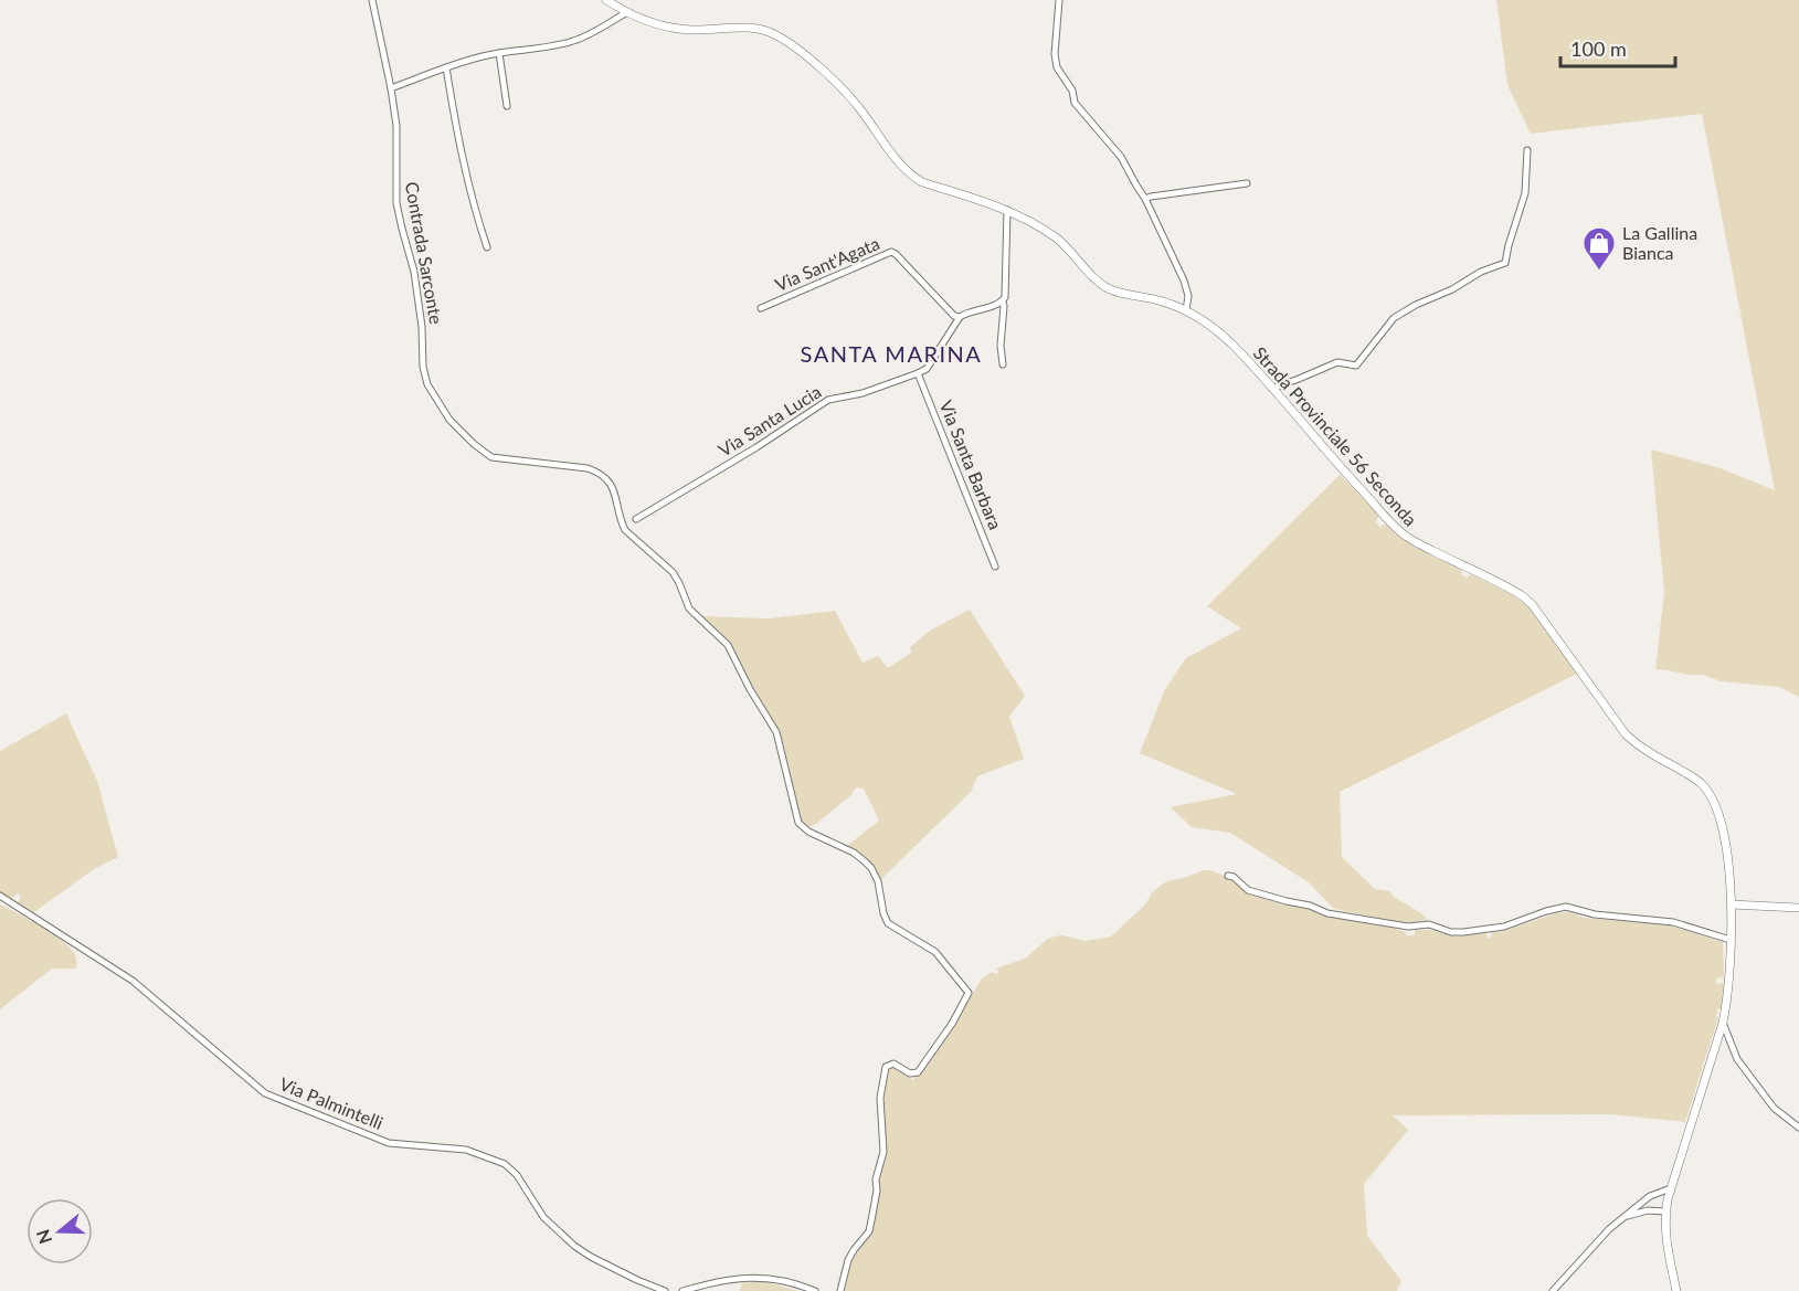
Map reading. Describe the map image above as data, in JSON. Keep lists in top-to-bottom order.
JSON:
{
  "streets": {
    "street": [
      "Contrada Sarconte",
      "Via Sant'Agata",
      "Via Santa Lucia",
      "Strada Provinciale 56 Seconda",
      "Via Santa Barbara",
      "Via Palmintelli"
    ]
  },
  "crossings": [
    ["Via Santa Lucia", "Via Santa Barbara"]
  ],
  "districts": ["SANTA MARINA"],
  "places": {
    "shop": ["La Gallina Bianca"]
  },
  "scale_bar": "100 m",
  "north": "left"
}
